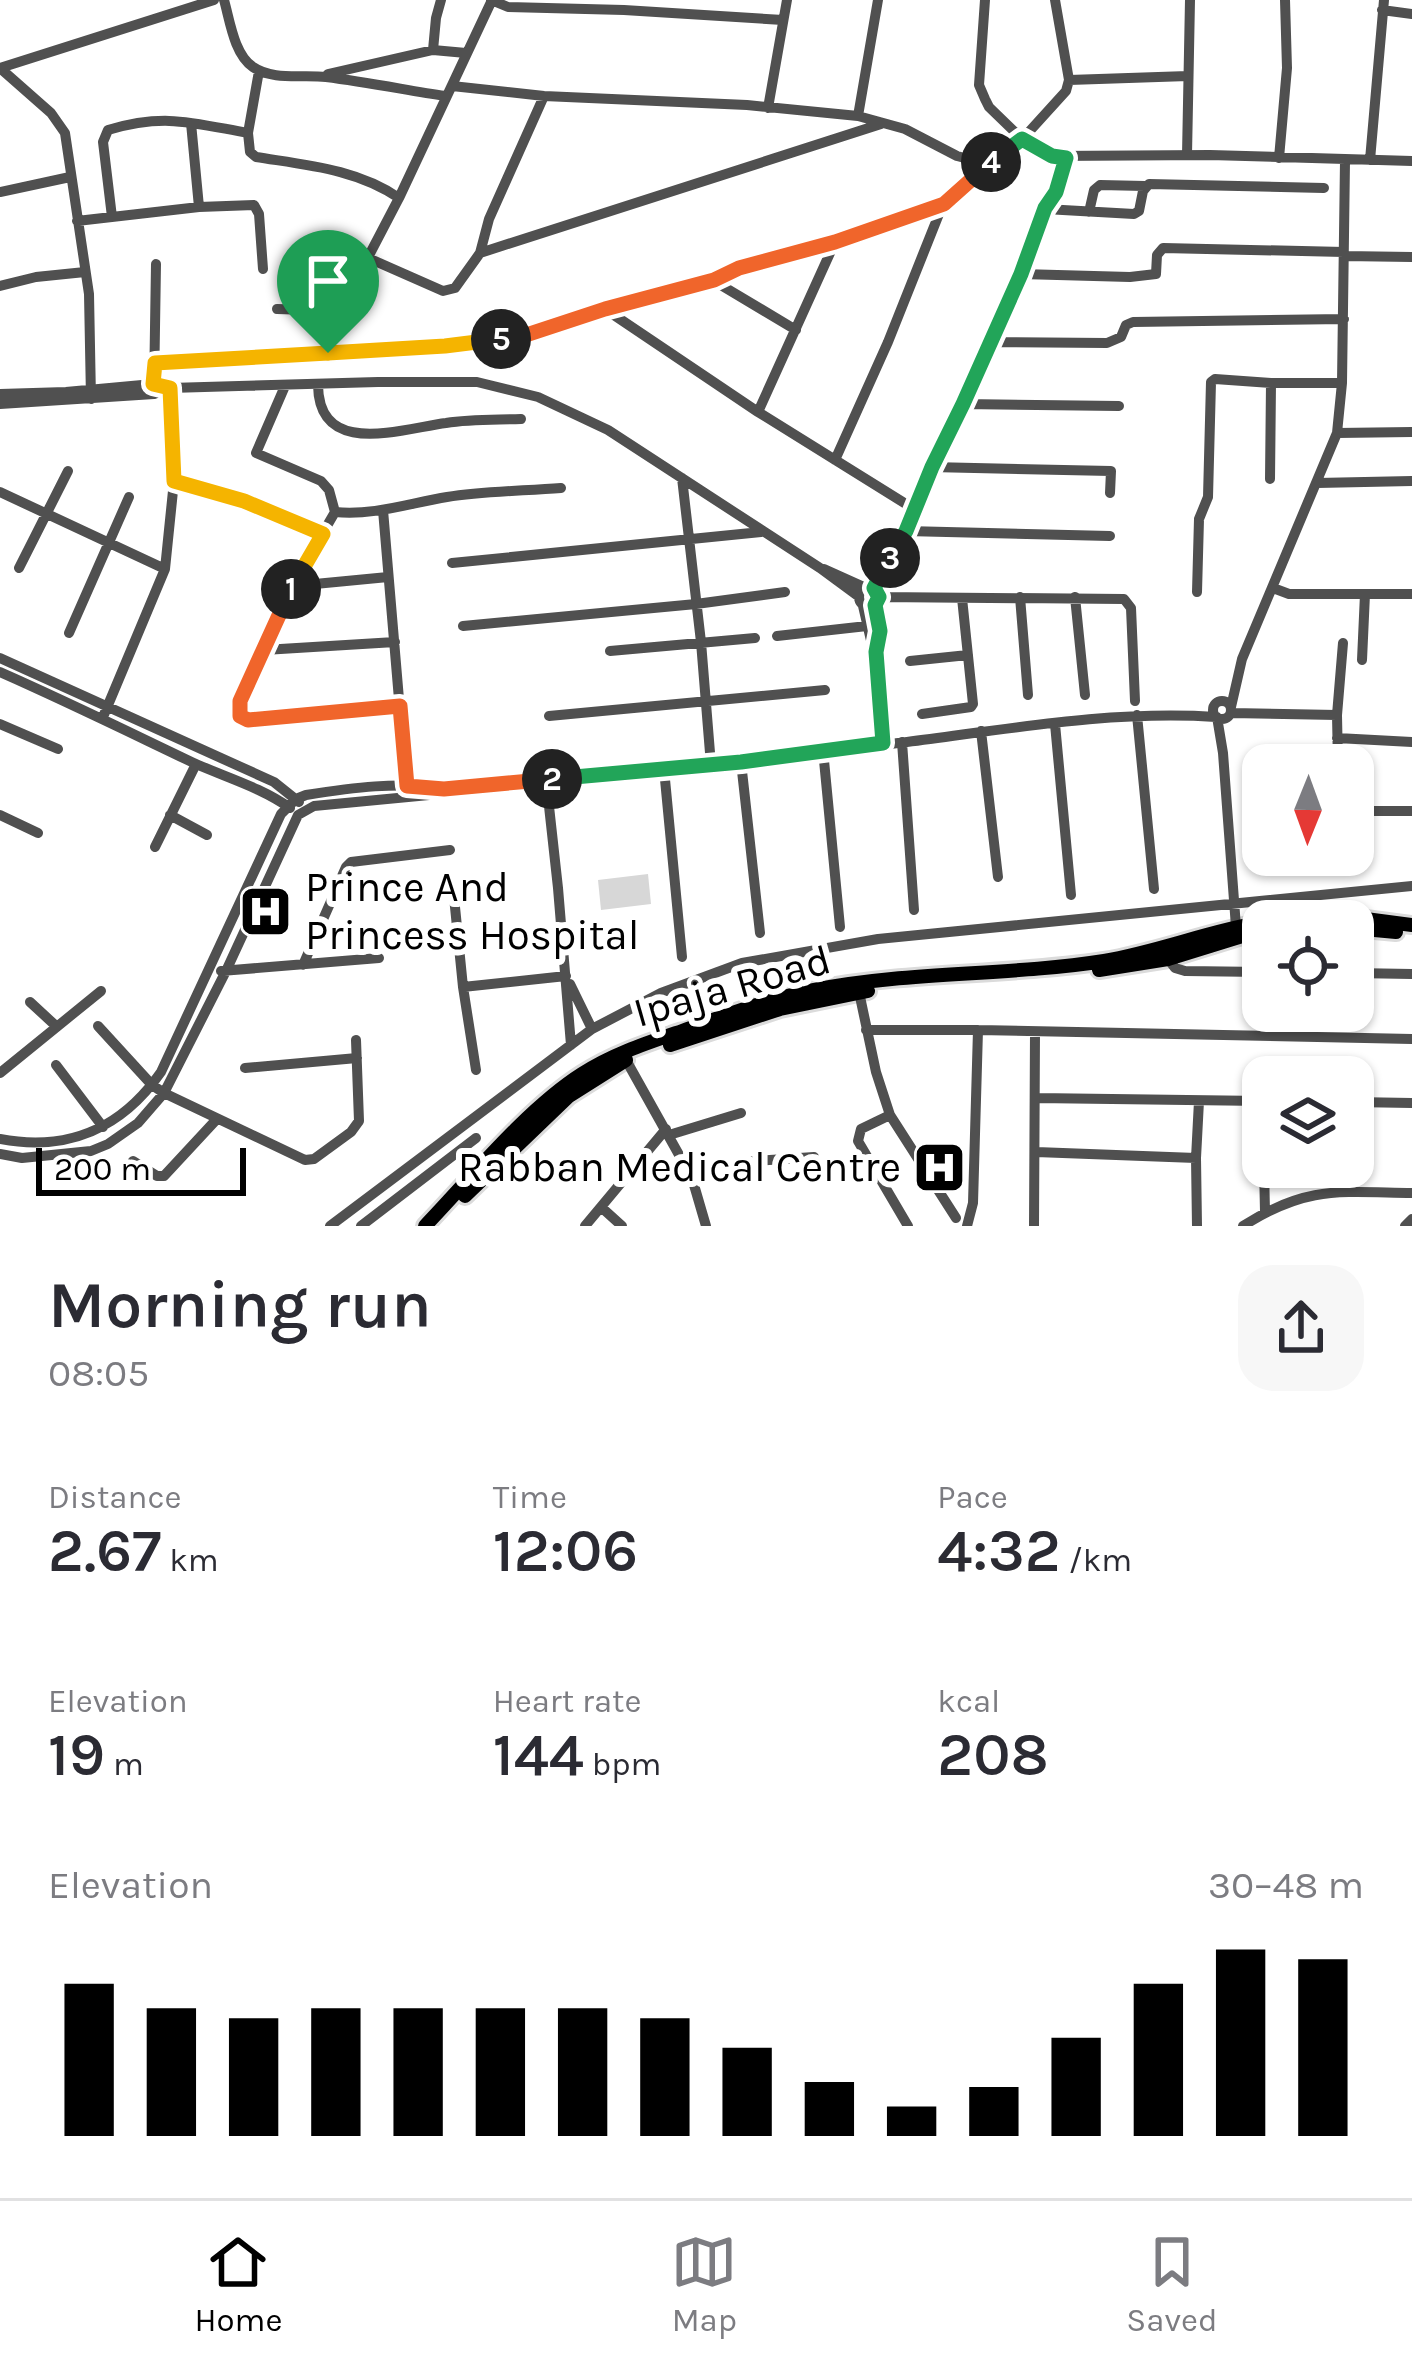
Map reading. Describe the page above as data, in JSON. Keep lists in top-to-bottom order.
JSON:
{
  "streets": {
    "main road": ["Ipaja Road"]
  },
  "places": {
    "hospital": ["Prince And Princess Hospital", "Rabban Medical Centre"]
  },
  "scale_bar": "200 m",
  "north": "bottom",
  "page": {
    "pins": [
      "4",
      "5",
      "3",
      "1",
      "2"
    ],
    "scale": "200 m",
    "heading": ["Morning run", "08:05"],
    "stats": [
      ["Distance", "2.67 km"],
      ["Time", "12:06"],
      ["Pace", "4:32 /km"],
      ["Elevation", "19 m"],
      ["Heart rate", "144 bpm"],
      ["kcal", "208"]
    ],
    "chart": ["Elevation", "30–48 m"],
    "tabs": ["Home", "Map", "Saved"]
  }
}
